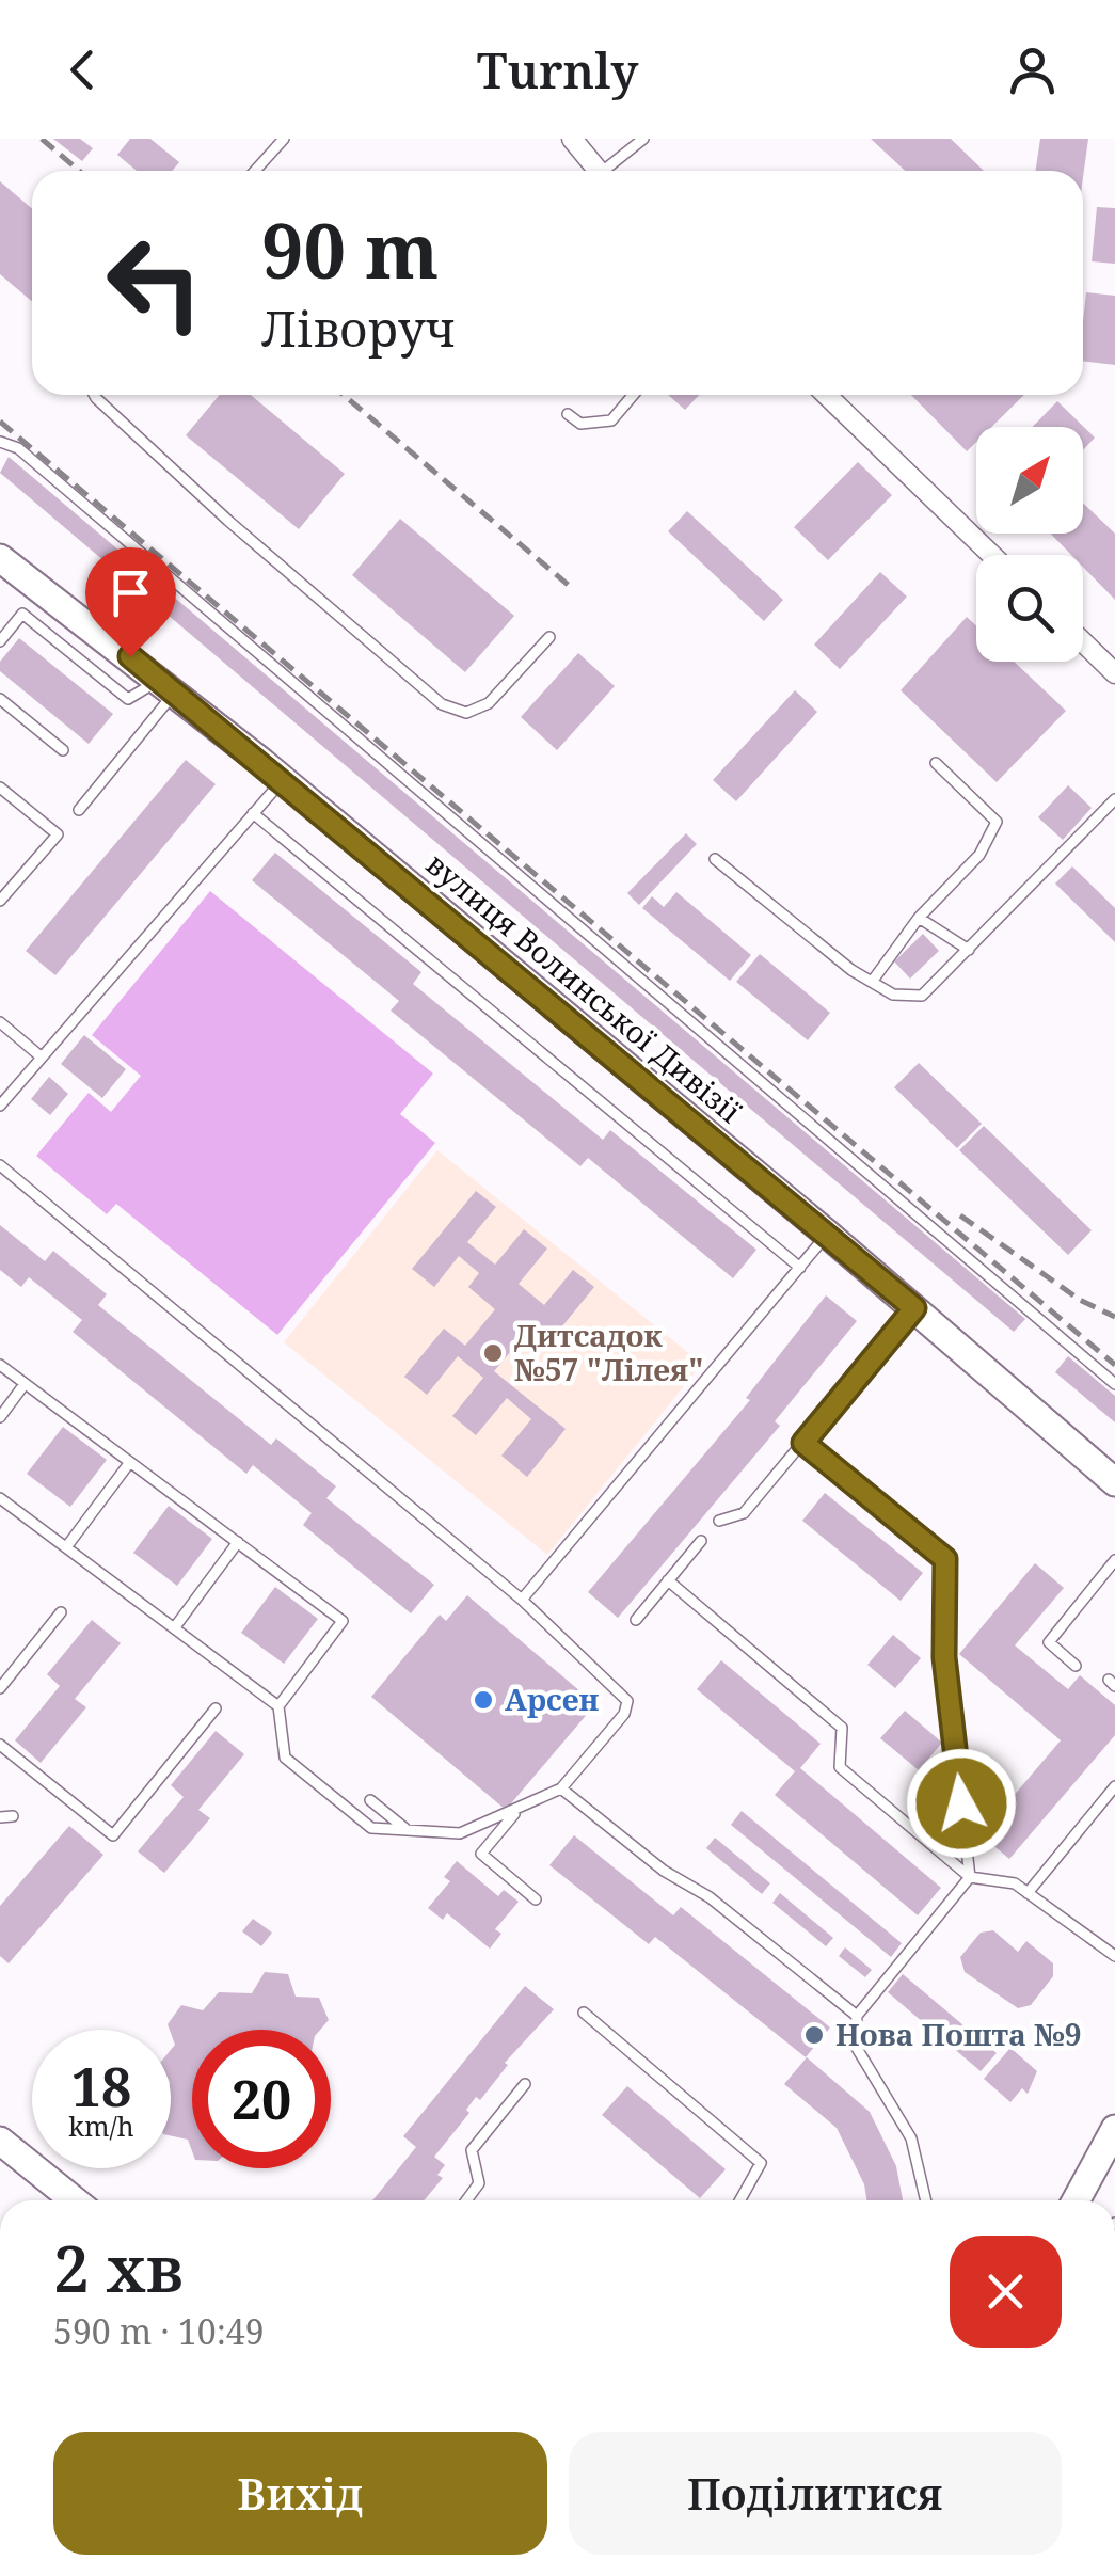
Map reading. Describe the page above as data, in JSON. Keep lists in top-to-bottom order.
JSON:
{
  "streets": {
    "street": ["вулиця Волинської Дивізії"]
  },
  "places": ["Дитсадок №57 \"Лілея\"", "Арсен", "Нова Пошта №9"],
  "north": "top right",
  "page": {
    "header": "Turnly",
    "turn": ["90 m", "Ліворуч"],
    "speed": "18 km/h",
    "limit": "20",
    "heading": ["2 хв", "590 m · 10:49"],
    "buttons": ["Вихід", "Поділитися"]
  }
}
